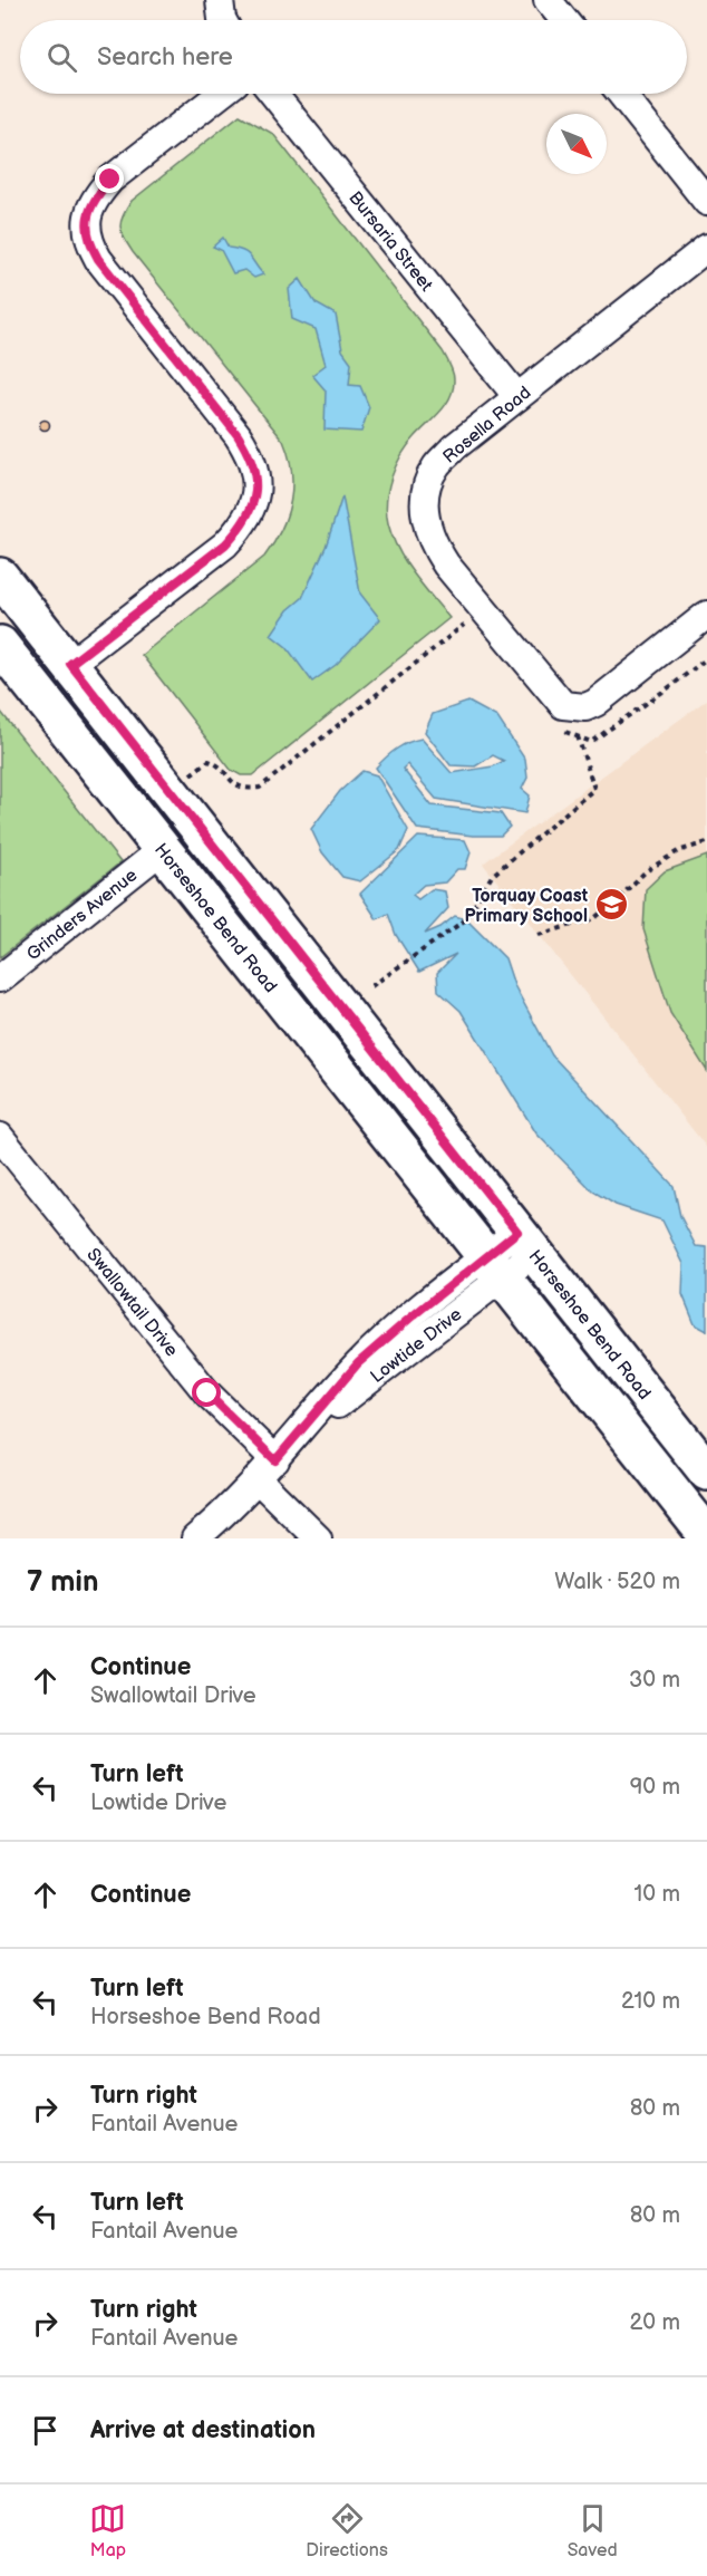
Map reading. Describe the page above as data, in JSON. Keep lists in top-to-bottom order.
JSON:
{
  "streets": {
    "street": [
      "Bursaria Street",
      "Rosella Road",
      "Grinders Avenue",
      "Horseshoe Bend Road",
      "Swallowtail Drive",
      "Lowtide Drive"
    ]
  },
  "crossings": [
    ["Bursaria Street", "Rosella Road"],
    ["Grinders Avenue", "Horseshoe Bend Road"],
    ["Horseshoe Bend Road", "Lowtide Drive"],
    ["Swallowtail Drive", "Lowtide Drive"]
  ],
  "places": {
    "school or university": ["Torquay Coast Primary School"]
  },
  "north": "bottom right",
  "page": {
    "search": "Search here",
    "heading": ["7 min", "Walk · 520 m"],
    "list": [
      ["Continue", "Swallowtail Drive", "30 m"],
      ["Turn left", "Lowtide Drive", "90 m"],
      ["Continue", "10 m"],
      ["Turn left", "Horseshoe Bend Road", "210 m"],
      ["Turn right", "Fantail Avenue", "80 m"],
      ["Turn left", "Fantail Avenue", "80 m"],
      ["Turn right", "Fantail Avenue", "20 m"],
      "Arrive at destination"
    ],
    "nav": ["Map", "Directions", "Saved"]
  }
}
